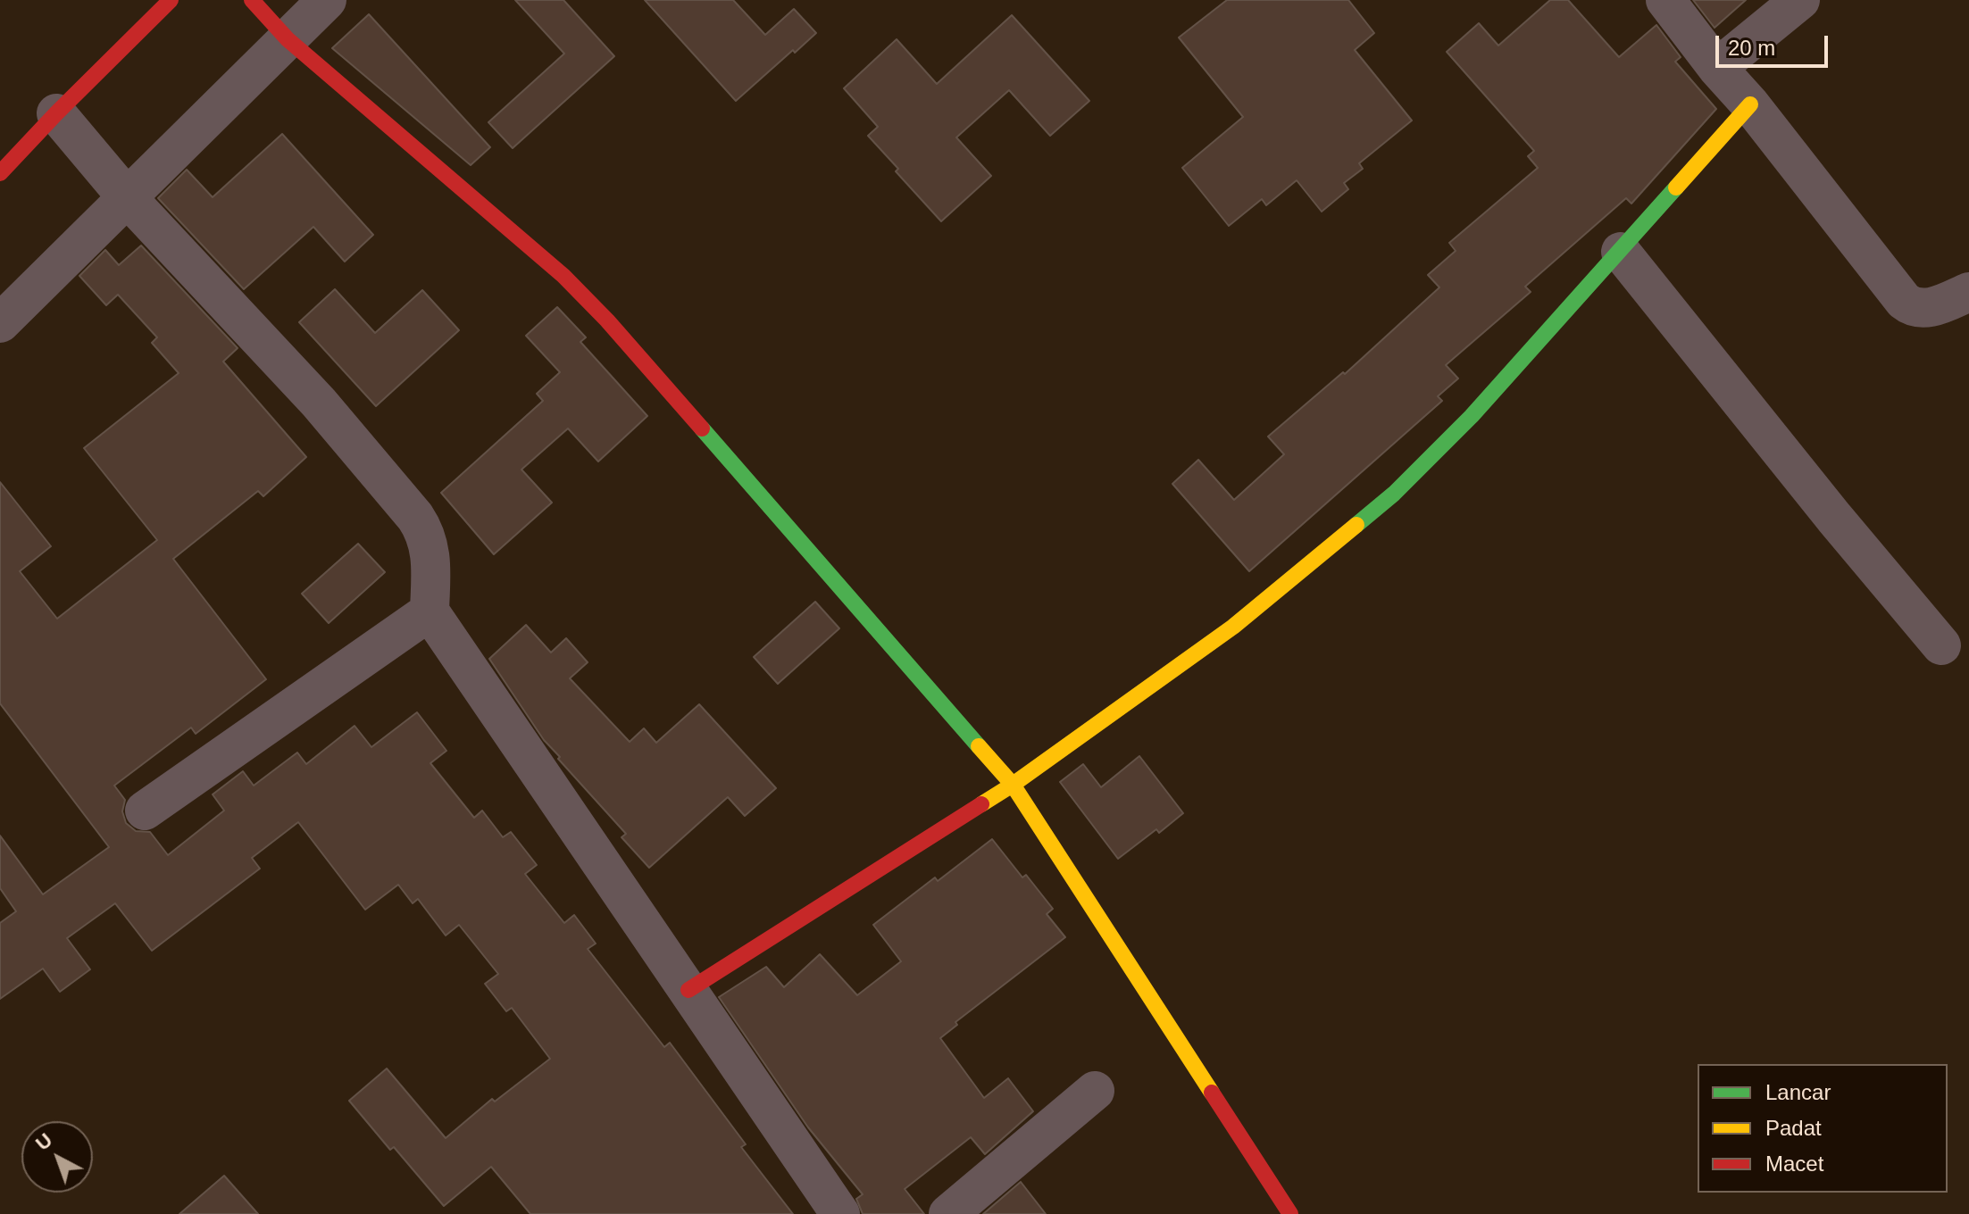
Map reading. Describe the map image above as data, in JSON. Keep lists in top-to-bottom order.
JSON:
{
  "legend": ["Lancar", "Padat", "Macet"],
  "scale_bar": "20 m",
  "north": "top left"
}
